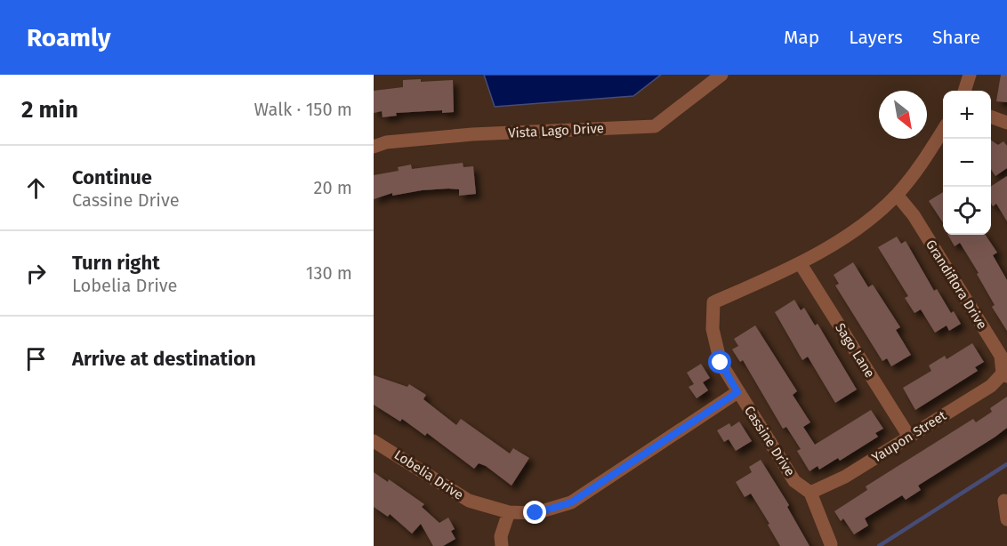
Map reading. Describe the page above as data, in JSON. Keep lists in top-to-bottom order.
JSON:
{
  "streets": {
    "street": [
      "Vista Lago Drive",
      "Grandiflora Drive",
      "Sago Lane",
      "Yaupon Street",
      "Cassine Drive",
      "Lobelia Drive"
    ]
  },
  "crossings": [
    ["Grandiflora Drive", "Yaupon Street"],
    ["Sago Lane", "Yaupon Street"],
    ["Sago Lane", "Cassine Drive"],
    ["Yaupon Street", "Cassine Drive"],
    ["Cassine Drive", "Lobelia Drive"]
  ],
  "north": "bottom right",
  "page": {
    "header": "Roamly",
    "nav": ["Map", "Layers", "Share"],
    "heading": ["2 min", "Walk · 150 m"],
    "map_buttons": ["+", "−"],
    "list": [
      ["Continue", "Cassine Drive", "20 m"],
      ["Turn right", "Lobelia Drive", "130 m"],
      "Arrive at destination"
    ]
  }
}
